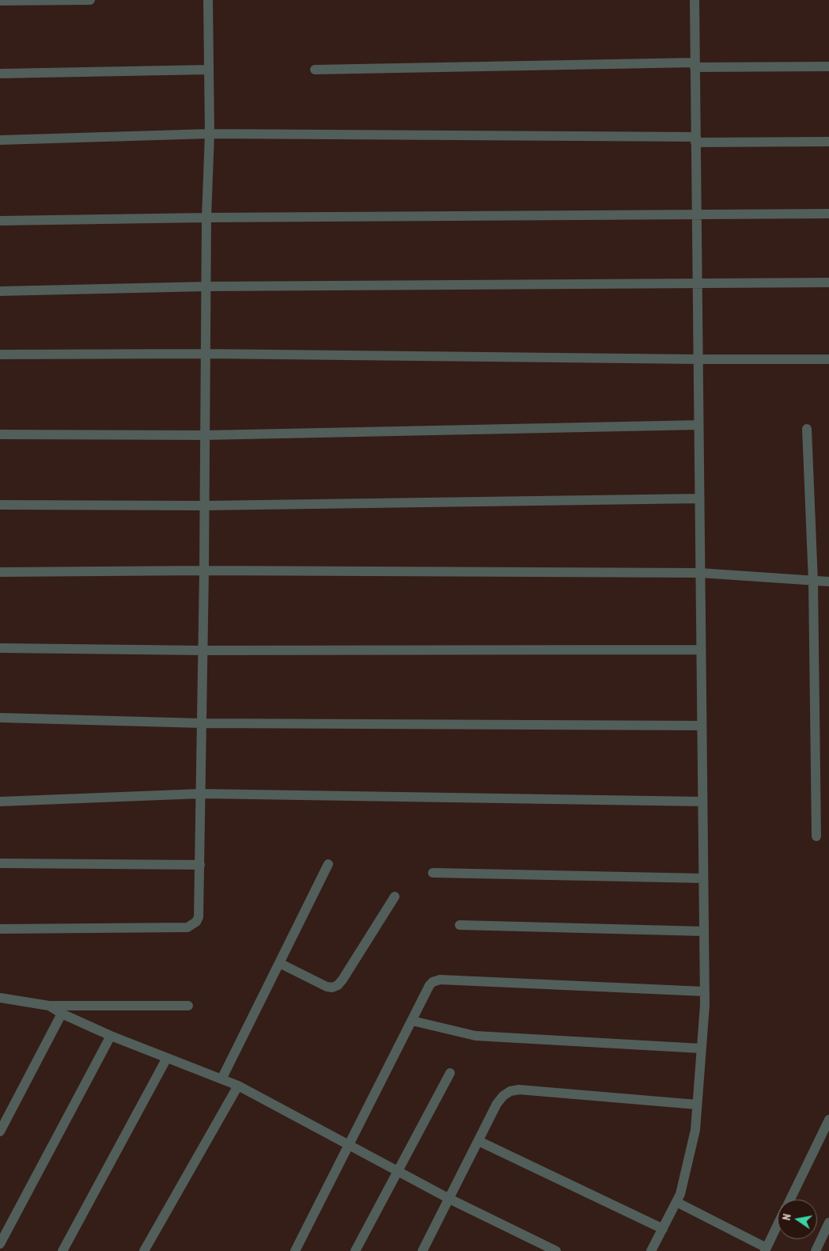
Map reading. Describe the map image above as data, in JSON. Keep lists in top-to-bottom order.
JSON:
{
  "north": "left"
}
